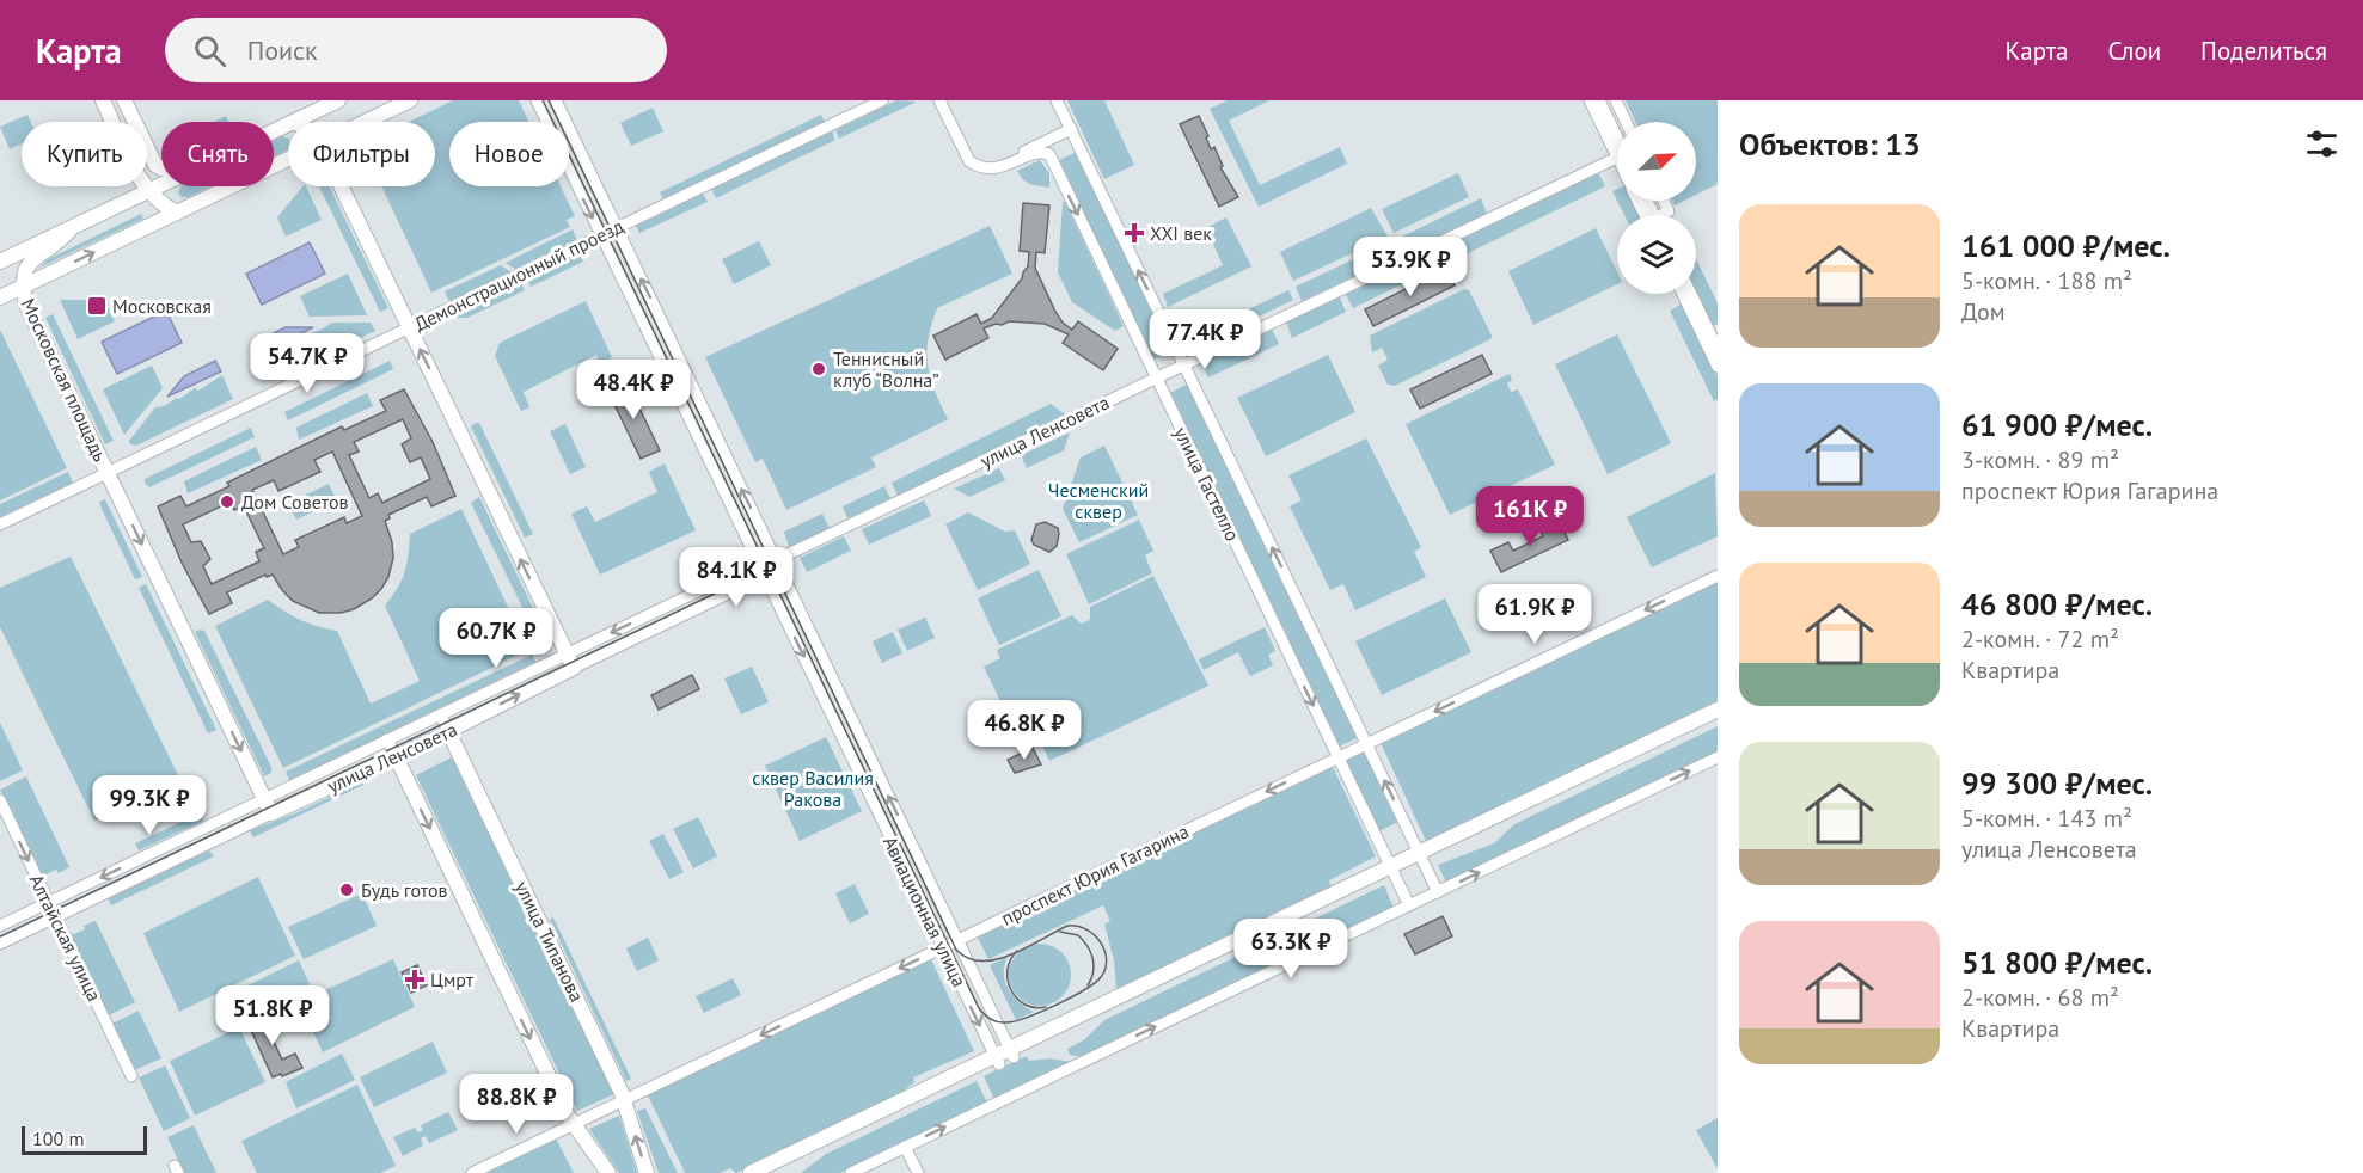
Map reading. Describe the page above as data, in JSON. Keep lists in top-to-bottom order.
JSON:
{
  "streets": {
    "main road": ["Московская площадь", "улица Ленсовета", "улица Типанова"],
    "street": [
      "Демонстрационный проезд",
      "улица Гастелло",
      "проспект Юрия Гагарина",
      "Авиационная улица",
      "Алтайская улица"
    ]
  },
  "crossings": [
    ["Демонстрационный проезд", "Московская площадь"],
    ["Демонстрационный проезд", "Авиационная улица"],
    ["улица Ленсовета", "улица Гастелло"],
    ["улица Ленсовета", "Авиационная улица"],
    ["улица Ленсовета", "Алтайская улица"],
    ["улица Ленсовета", "улица Типанова"],
    ["улица Гастелло", "проспект Юрия Гагарина"],
    ["проспект Юрия Гагарина", "Авиационная улица"],
    ["проспект Юрия Гагарина", "улица Типанова"]
  ],
  "one_way": ["проспект Юрия Гагарина", "Алтайская улица"],
  "parks": ["Чесменский сквер", "сквер Василия Ракова"],
  "places": {
    "health": ["XXI век", "Цмрт"],
    "transit": ["Московская"],
    "other": ["Теннисный клуб “Волна”", "Дом Советов", "Будь готов"]
  },
  "scale_bar": "100 m",
  "north": "top right",
  "page": {
    "header": "Карта",
    "search": "Поиск",
    "nav": ["Карта", "Слои", "Поделиться"],
    "heading": "Объектов: 13",
    "chip": [
      "Купить",
      "Снять",
      "Фильтры",
      "Новое"
    ],
    "list": [
      {
        "name": "161 000 ₽/мес.",
        "note": "5-комн. · 188 m² · Дом"
      },
      {
        "name": "61 900 ₽/мес.",
        "note": "3-комн. · 89 m² · проспект Юрия Гагарина"
      },
      {
        "name": "46 800 ₽/мес.",
        "note": "2-комн. · 72 m² · Квартира"
      },
      {
        "name": "99 300 ₽/мес.",
        "note": "5-комн. · 143 m² · улица Ленсовета"
      },
      {
        "name": "51 800 ₽/мес.",
        "note": "2-комн. · 68 m² · Квартира"
      }
    ],
    "price": [
      "53.9K ₽",
      "77.4K ₽",
      "54.7K ₽",
      "48.4K ₽",
      "161K ₽",
      "84.1K ₽",
      "61.9K ₽",
      "60.7K ₽",
      "46.8K ₽",
      "99.3K ₽",
      "63.3K ₽",
      "51.8K ₽",
      "88.8K ₽"
    ],
    "scale": "100 m"
  }
}
